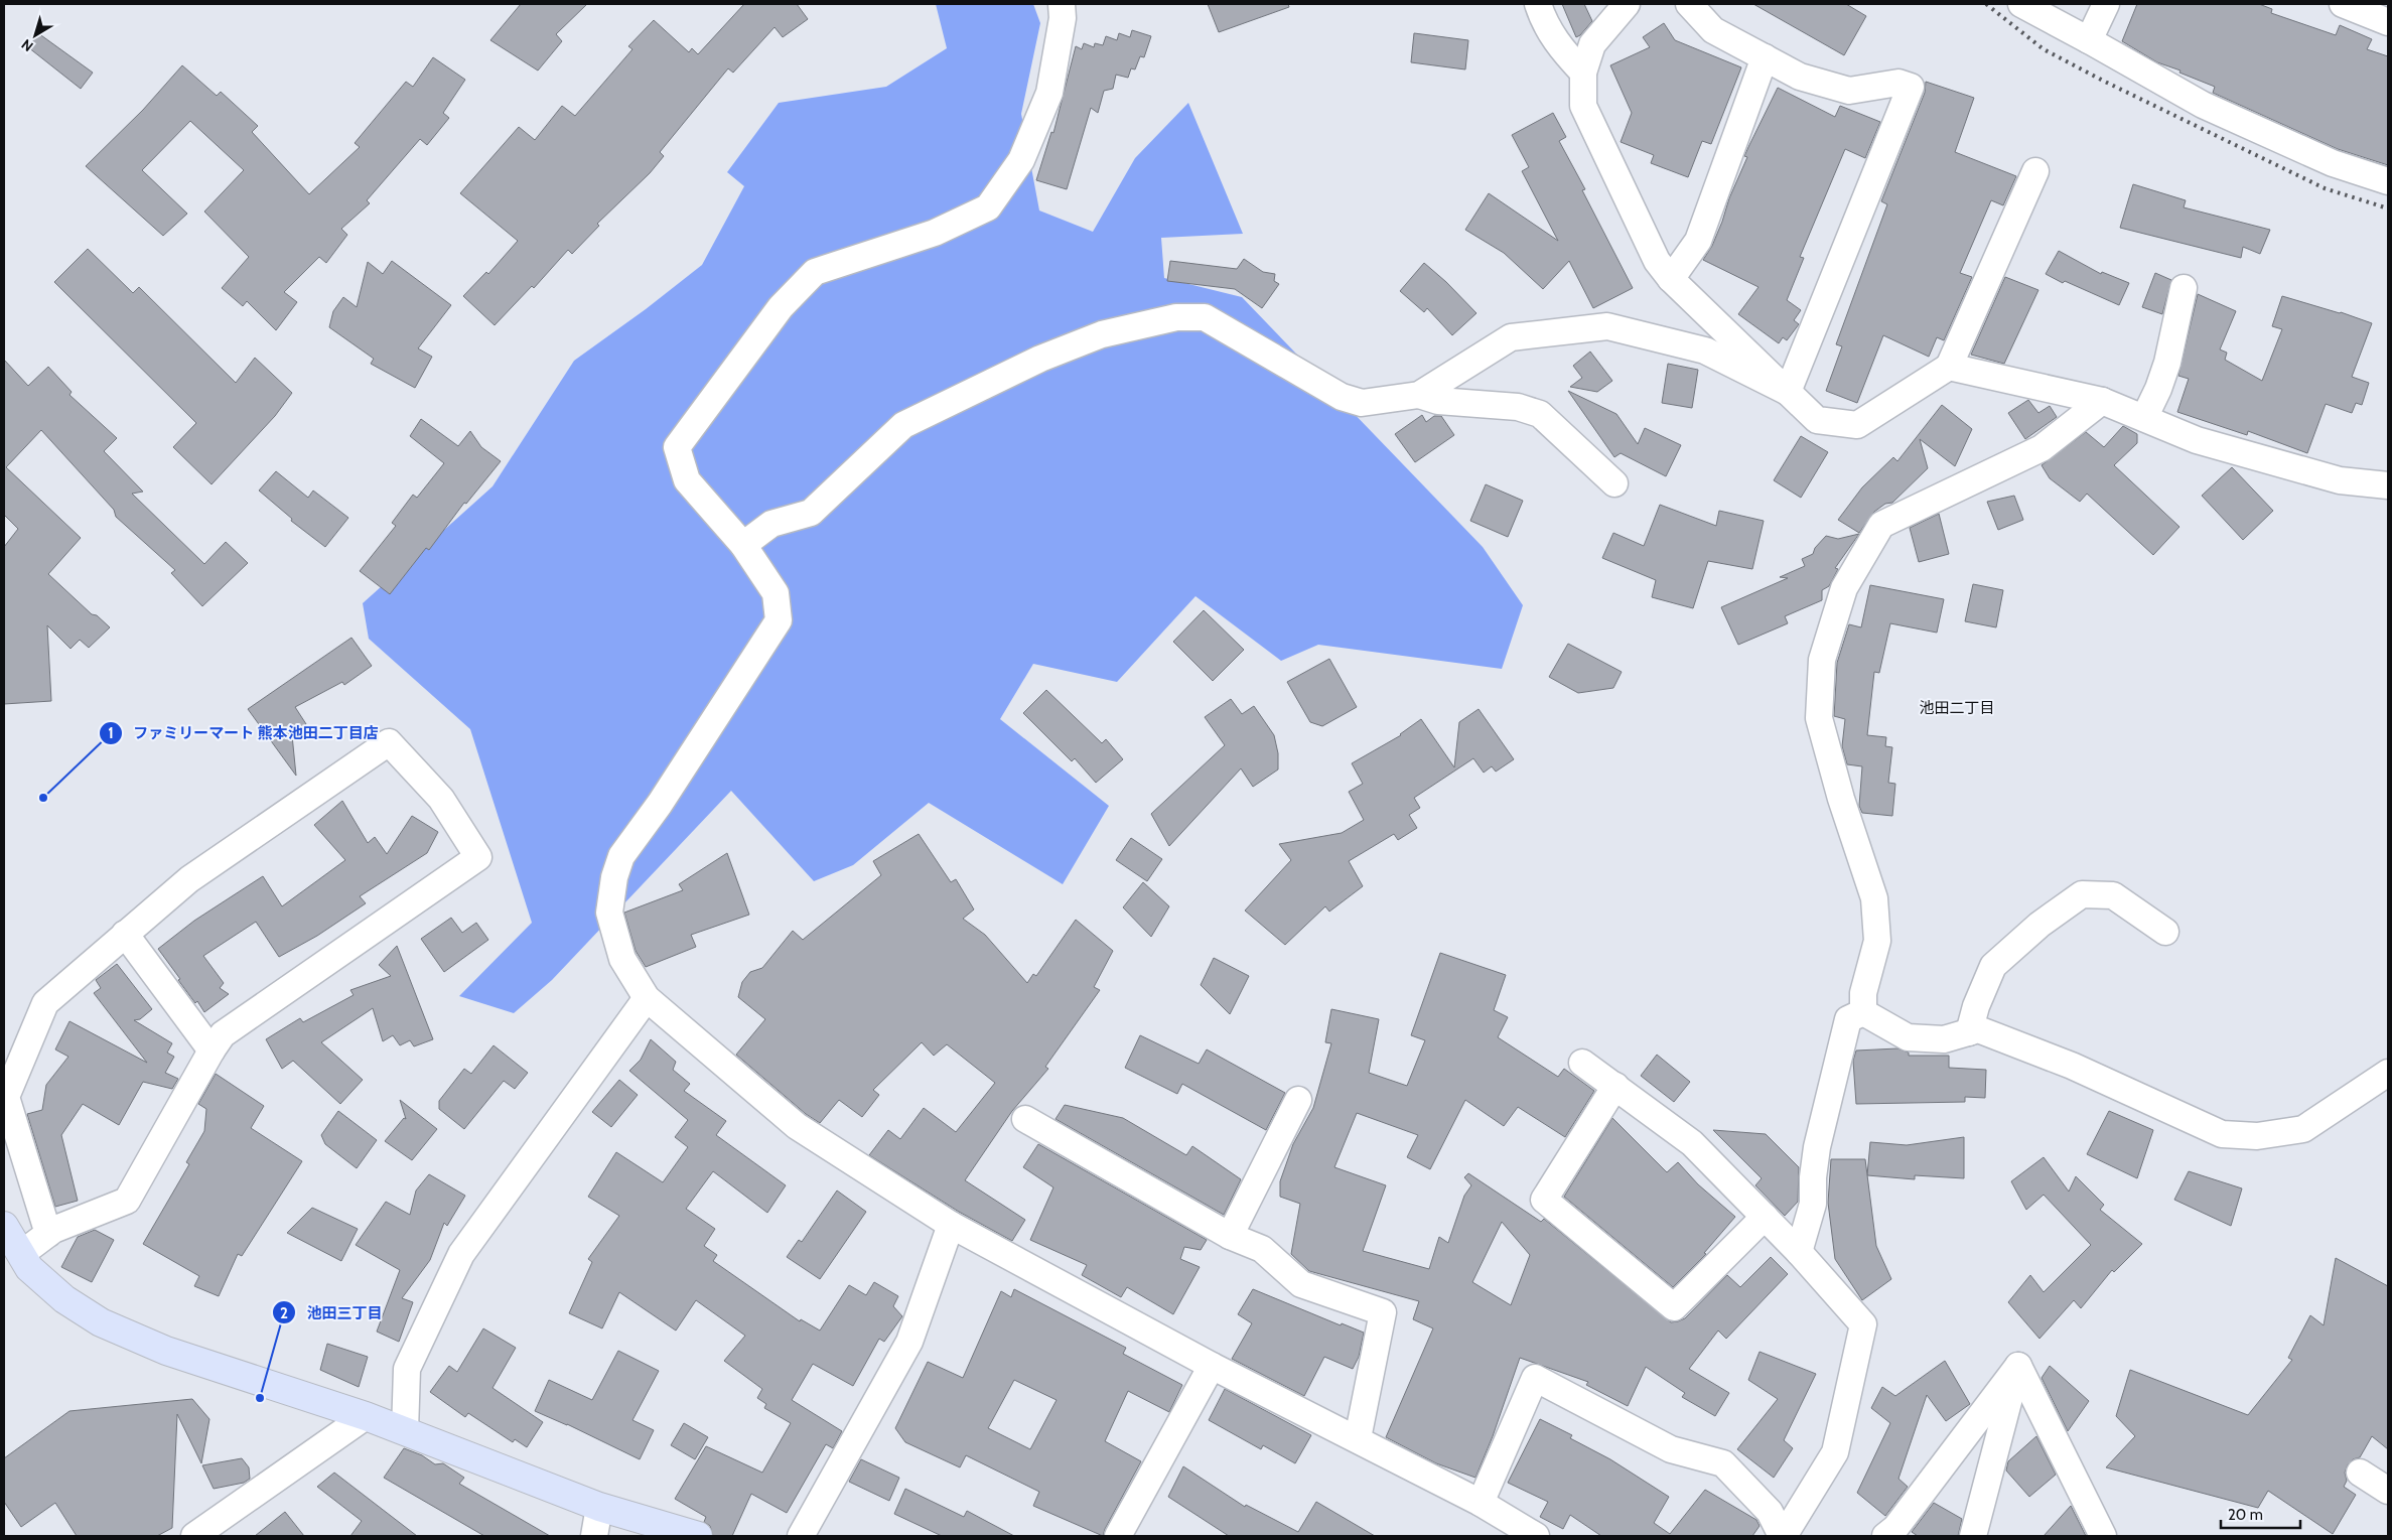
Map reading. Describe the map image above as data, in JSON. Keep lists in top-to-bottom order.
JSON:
{
  "districts": ["池田二丁目"],
  "places": ["ファミリーマート 熊本池田二丁目店", "池田三丁目"],
  "scale_bar": "20 m",
  "north": "bottom left"
}
